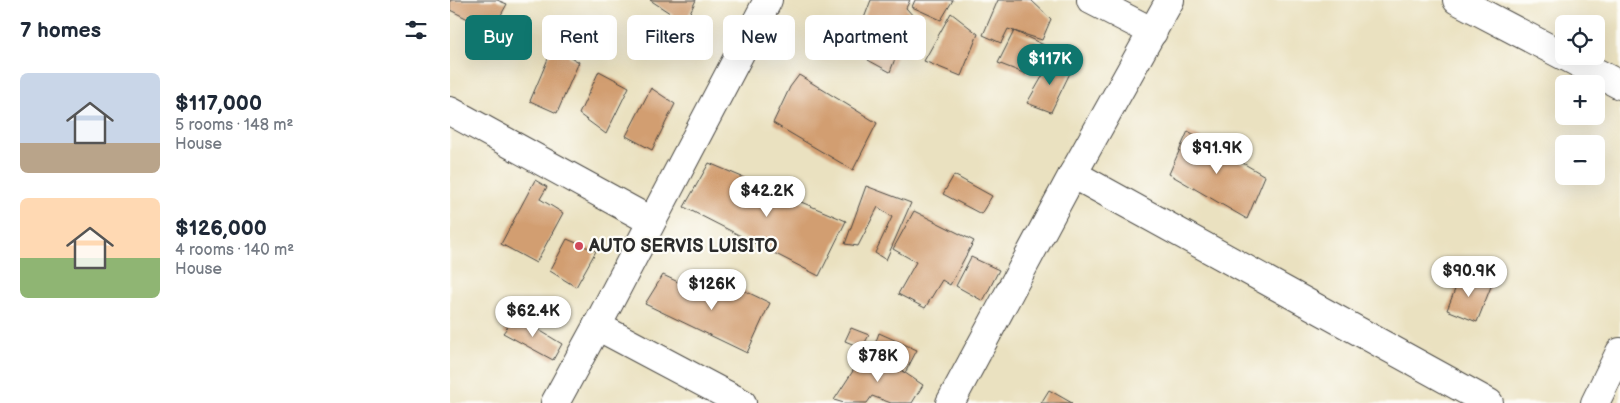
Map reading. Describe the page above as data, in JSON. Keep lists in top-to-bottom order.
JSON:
{
  "places": ["AUTO SERVIS LUISITO"],
  "page": {
    "heading": "7 homes",
    "map_buttons": ["+", "−"],
    "chip": [
      "Buy",
      "Rent",
      "Filters",
      "New",
      "Apartment"
    ],
    "price": [
      "$117K",
      "$91.9K",
      "$42.2K",
      "$90.9K",
      "$126K",
      "$62.4K",
      "$78K"
    ],
    "list": [
      {
        "name": "$117,000",
        "note": "5 rooms · 148 m² · House"
      },
      {
        "name": "$126,000",
        "note": "4 rooms · 140 m² · House"
      }
    ]
  }
}
